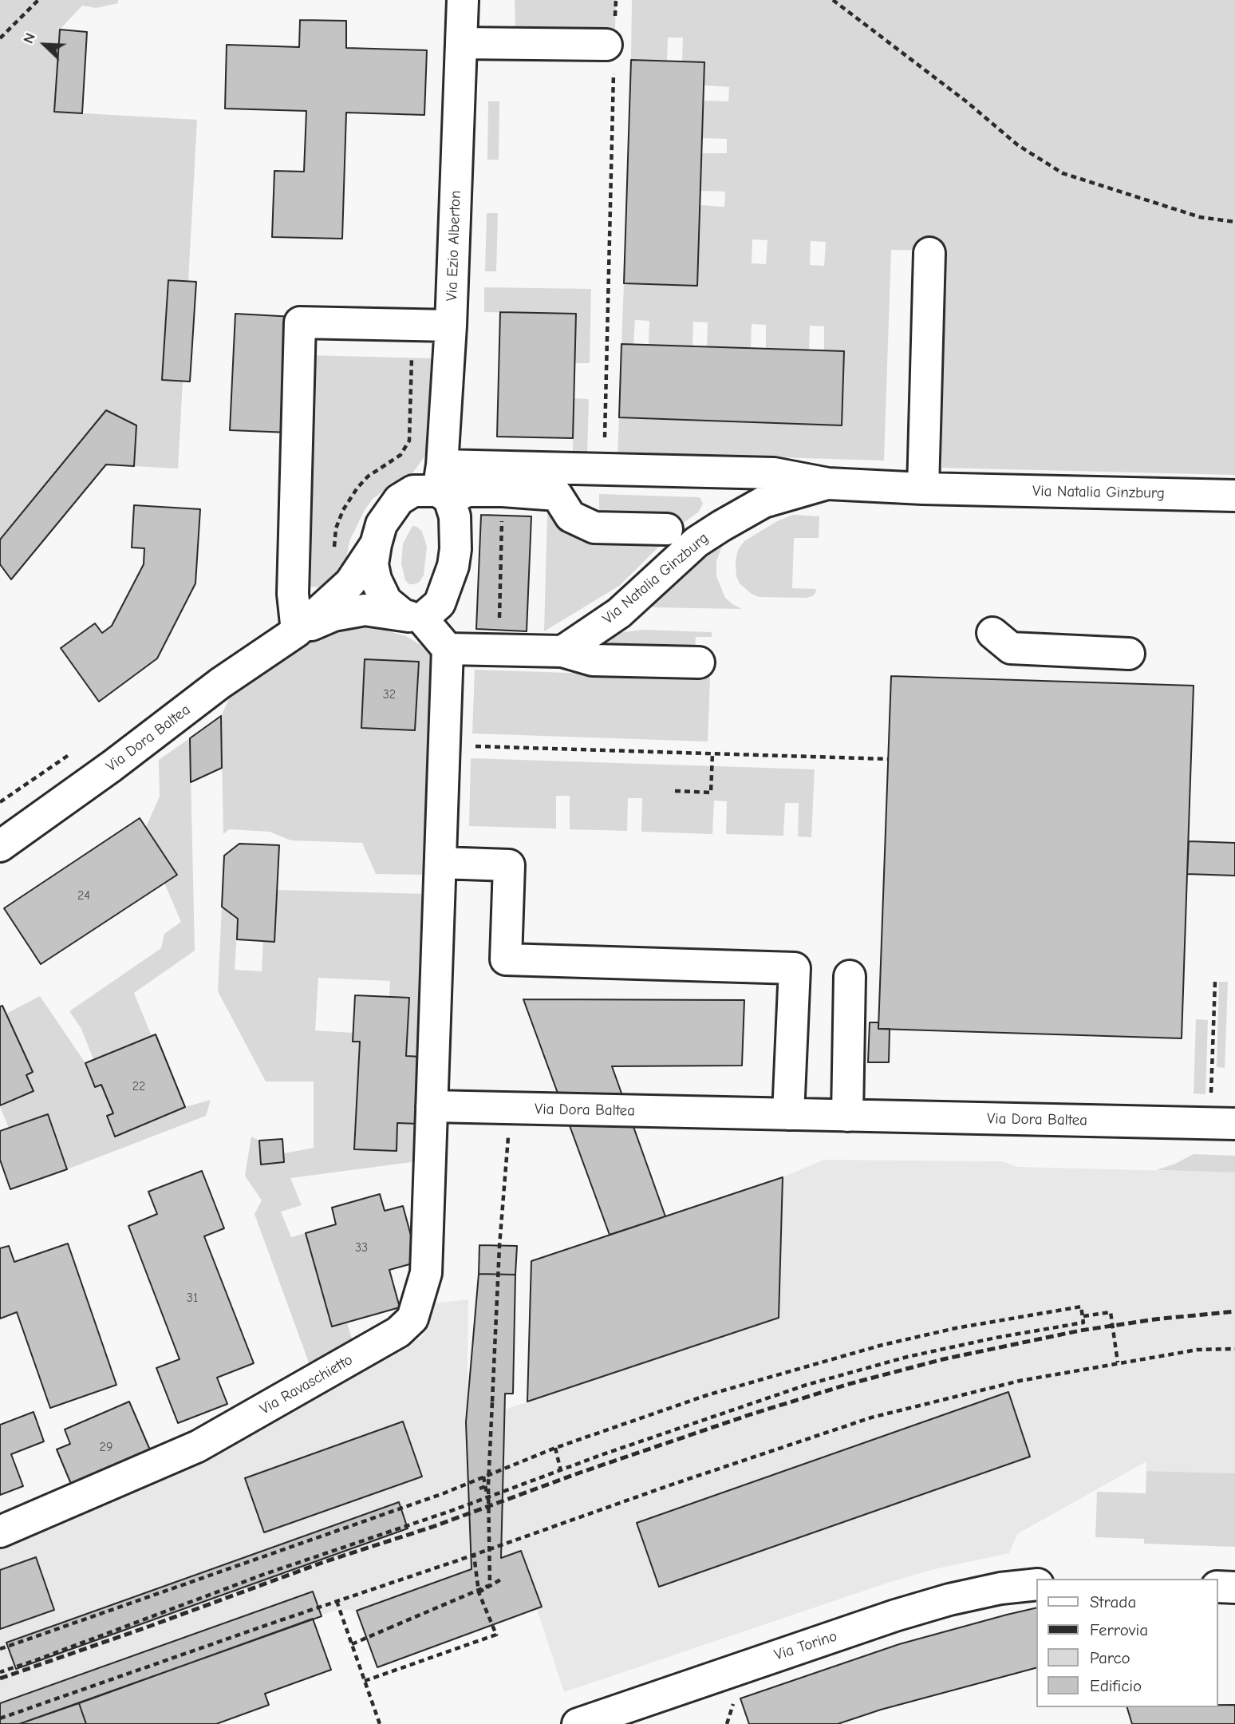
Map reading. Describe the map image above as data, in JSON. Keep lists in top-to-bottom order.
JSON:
{
  "streets": {
    "street": [
      "Via Ezio Alberton",
      "Via Natalia Ginzburg",
      "Via Dora Baltea",
      "Via Ravaschietto",
      "Via Torino"
    ]
  },
  "crossings": [
    ["Via Ezio Alberton", "Via Natalia Ginzburg"],
    ["Via Ezio Alberton", "Via Dora Baltea"],
    ["Via Natalia Ginzburg", "Via Dora Baltea"],
    ["Via Dora Baltea", "Via Ravaschietto"]
  ],
  "house_numbers": [
    "32",
    "24",
    "22",
    "33",
    "31",
    "29"
  ],
  "legend": [
    "Strada",
    "Ferrovia",
    "Parco",
    "Edificio"
  ],
  "north": "top left"
}
